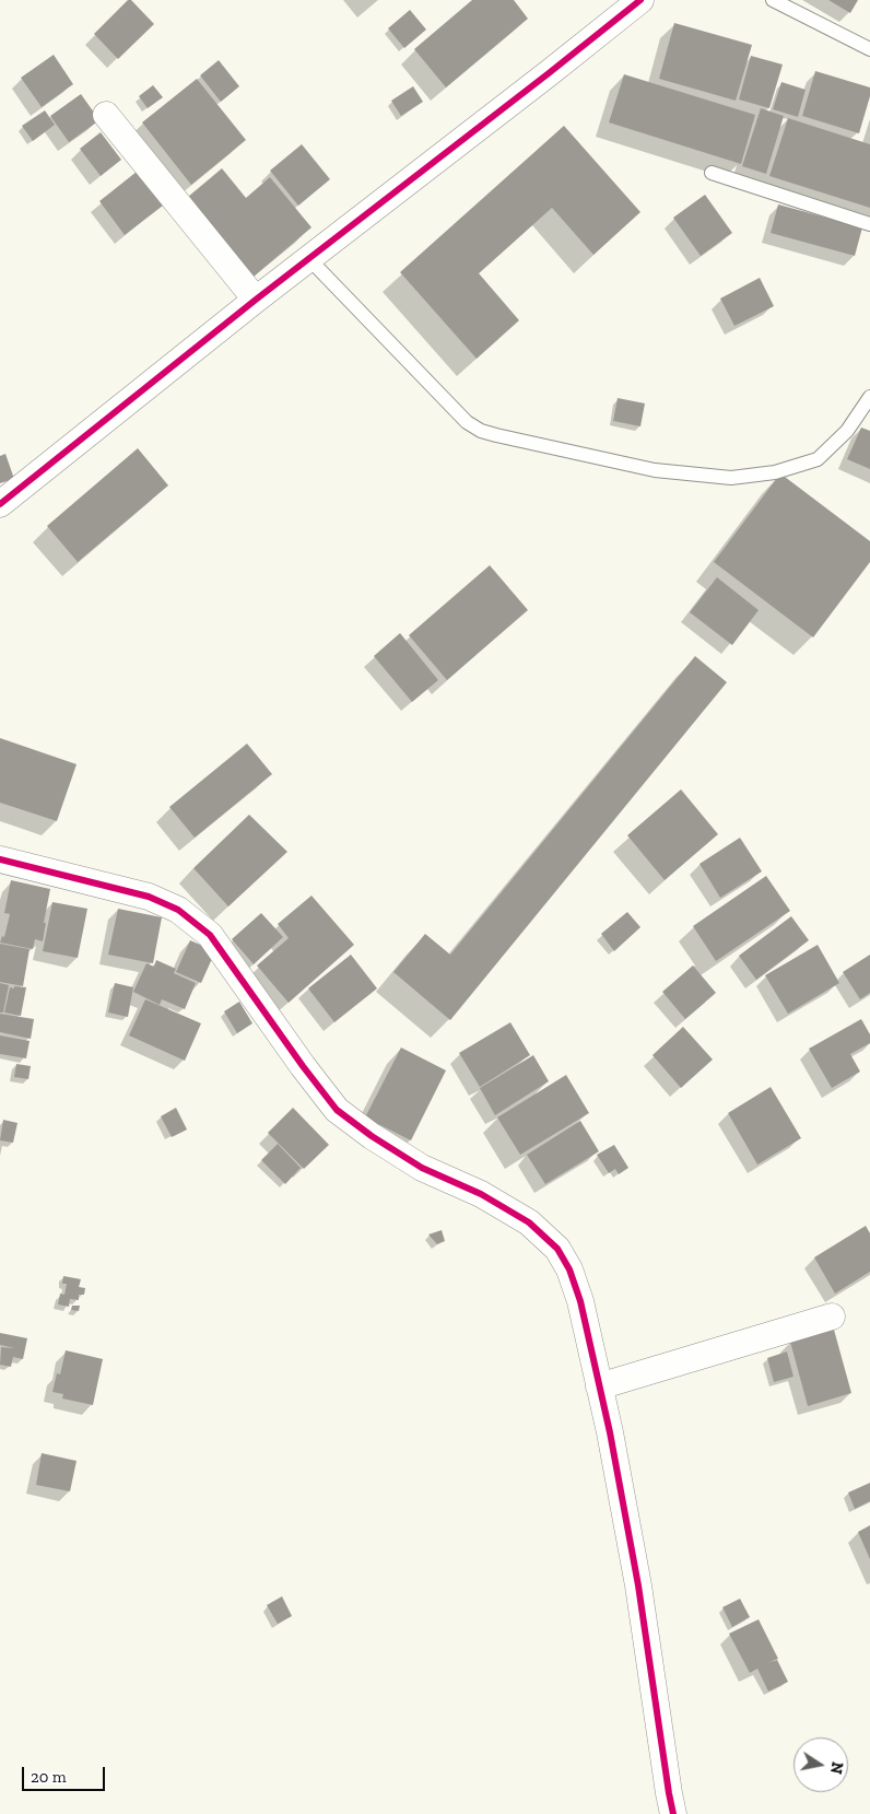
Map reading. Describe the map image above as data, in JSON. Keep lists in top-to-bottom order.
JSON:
{
  "scale_bar": "20 m",
  "north": "right"
}
